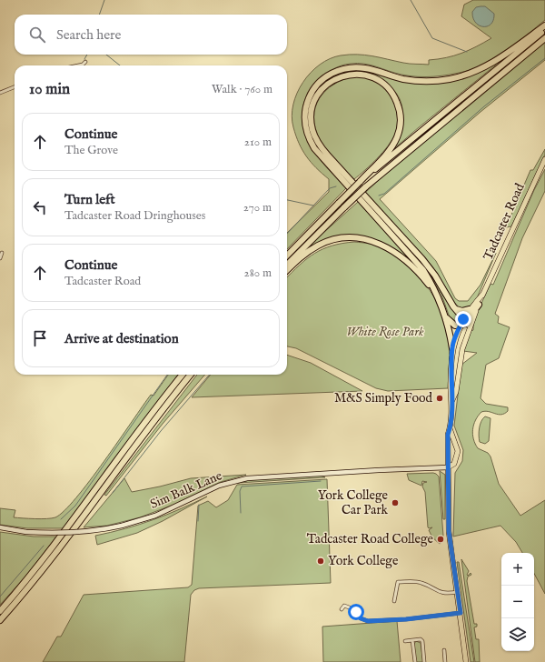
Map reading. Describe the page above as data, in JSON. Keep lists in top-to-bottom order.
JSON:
{
  "streets": {
    "main road": ["Tadcaster Road"],
    "street": ["Sim Balk Lane"]
  },
  "crossings": [
    ["Tadcaster Road", "Sim Balk Lane"]
  ],
  "parks": ["White Rose Park"],
  "places": [
    "M&S Simply Food",
    "York College Car Park",
    "Tadcaster Road College",
    "York College"
  ],
  "page": {
    "search": "Search here",
    "heading": ["10 min", "Walk · 760 m"],
    "list": [
      ["Continue", "The Grove", "210 m"],
      ["Turn left", "Tadcaster Road Dringhouses", "270 m"],
      ["Continue", "Tadcaster Road", "280 m"],
      "Arrive at destination"
    ],
    "map_buttons": ["+", "−"]
  }
}
